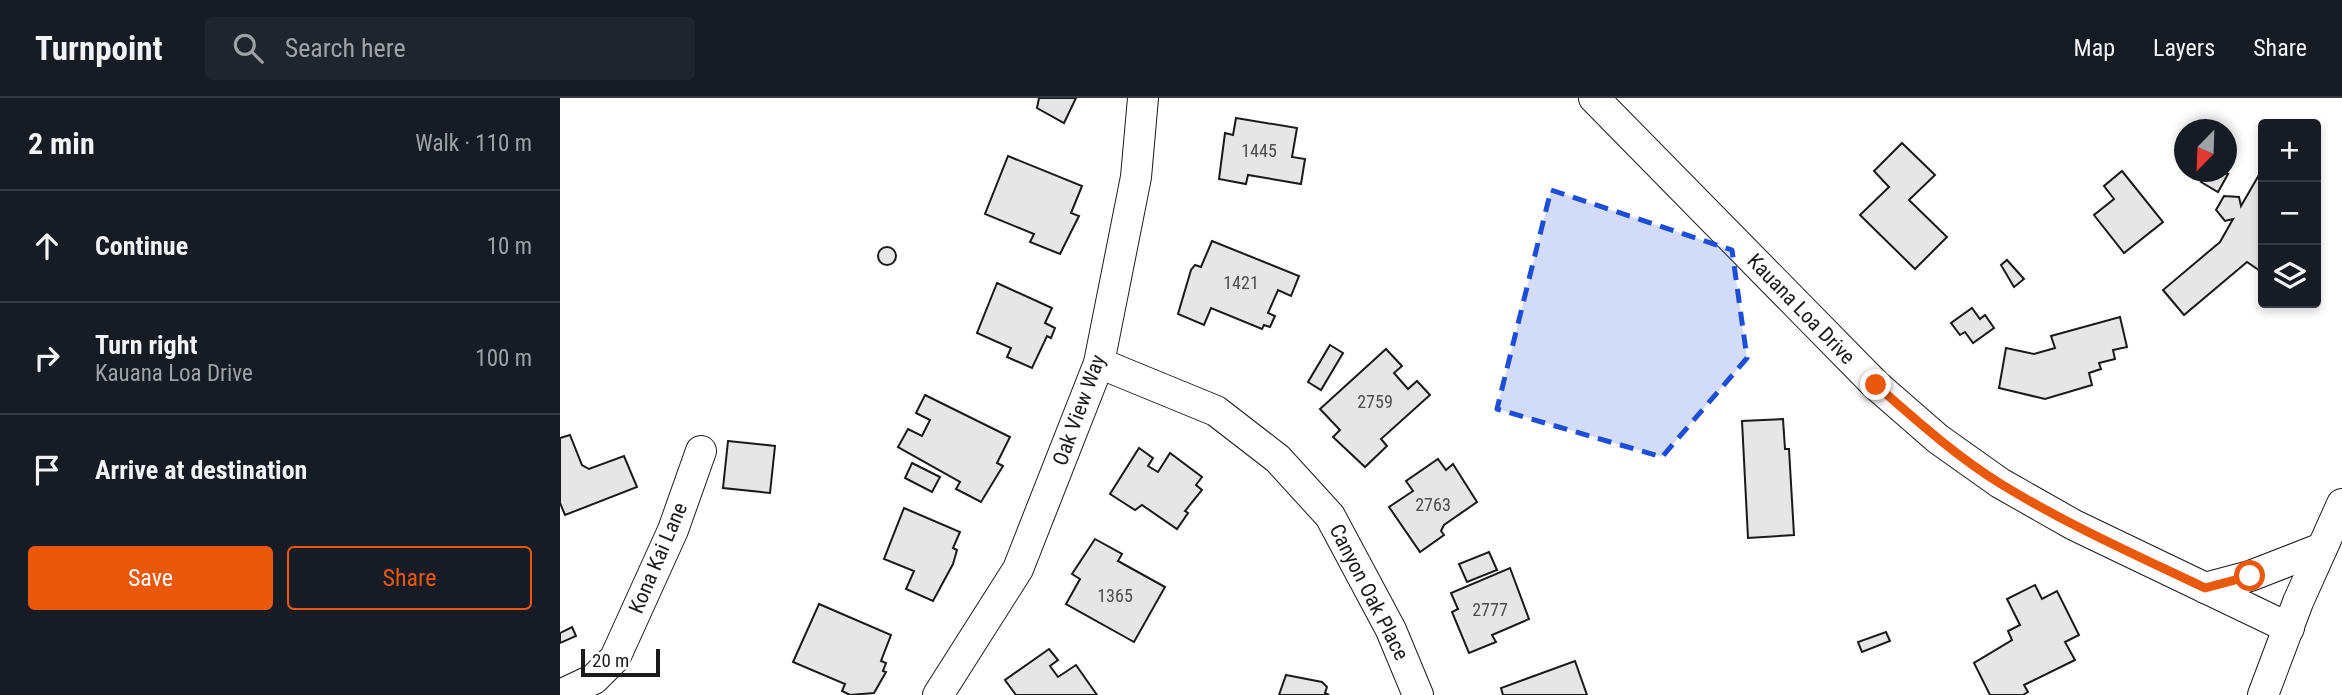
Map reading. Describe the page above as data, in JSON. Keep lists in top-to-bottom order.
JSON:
{
  "streets": {
    "street": [
      "Kauana Loa Drive",
      "Oak View Way",
      "Kona Kai Lane",
      "Canyon Oak Place"
    ]
  },
  "crossings": [
    ["Oak View Way", "Canyon Oak Place"]
  ],
  "house_numbers": [
    "1445",
    "1421",
    "2759",
    "2763",
    "1365",
    "2777"
  ],
  "scale_bar": "20 m",
  "north": "bottom left",
  "page": {
    "header": "Turnpoint",
    "search": "Search here",
    "nav": ["Map", "Layers", "Share"],
    "heading": ["2 min", "Walk · 110 m"],
    "map_buttons": ["+", "−"],
    "list": [
      ["Continue", "10 m"],
      ["Turn right", "Kauana Loa Drive", "100 m"],
      "Arrive at destination"
    ],
    "buttons": ["Save", "Share"],
    "scale": "20 m"
  }
}
